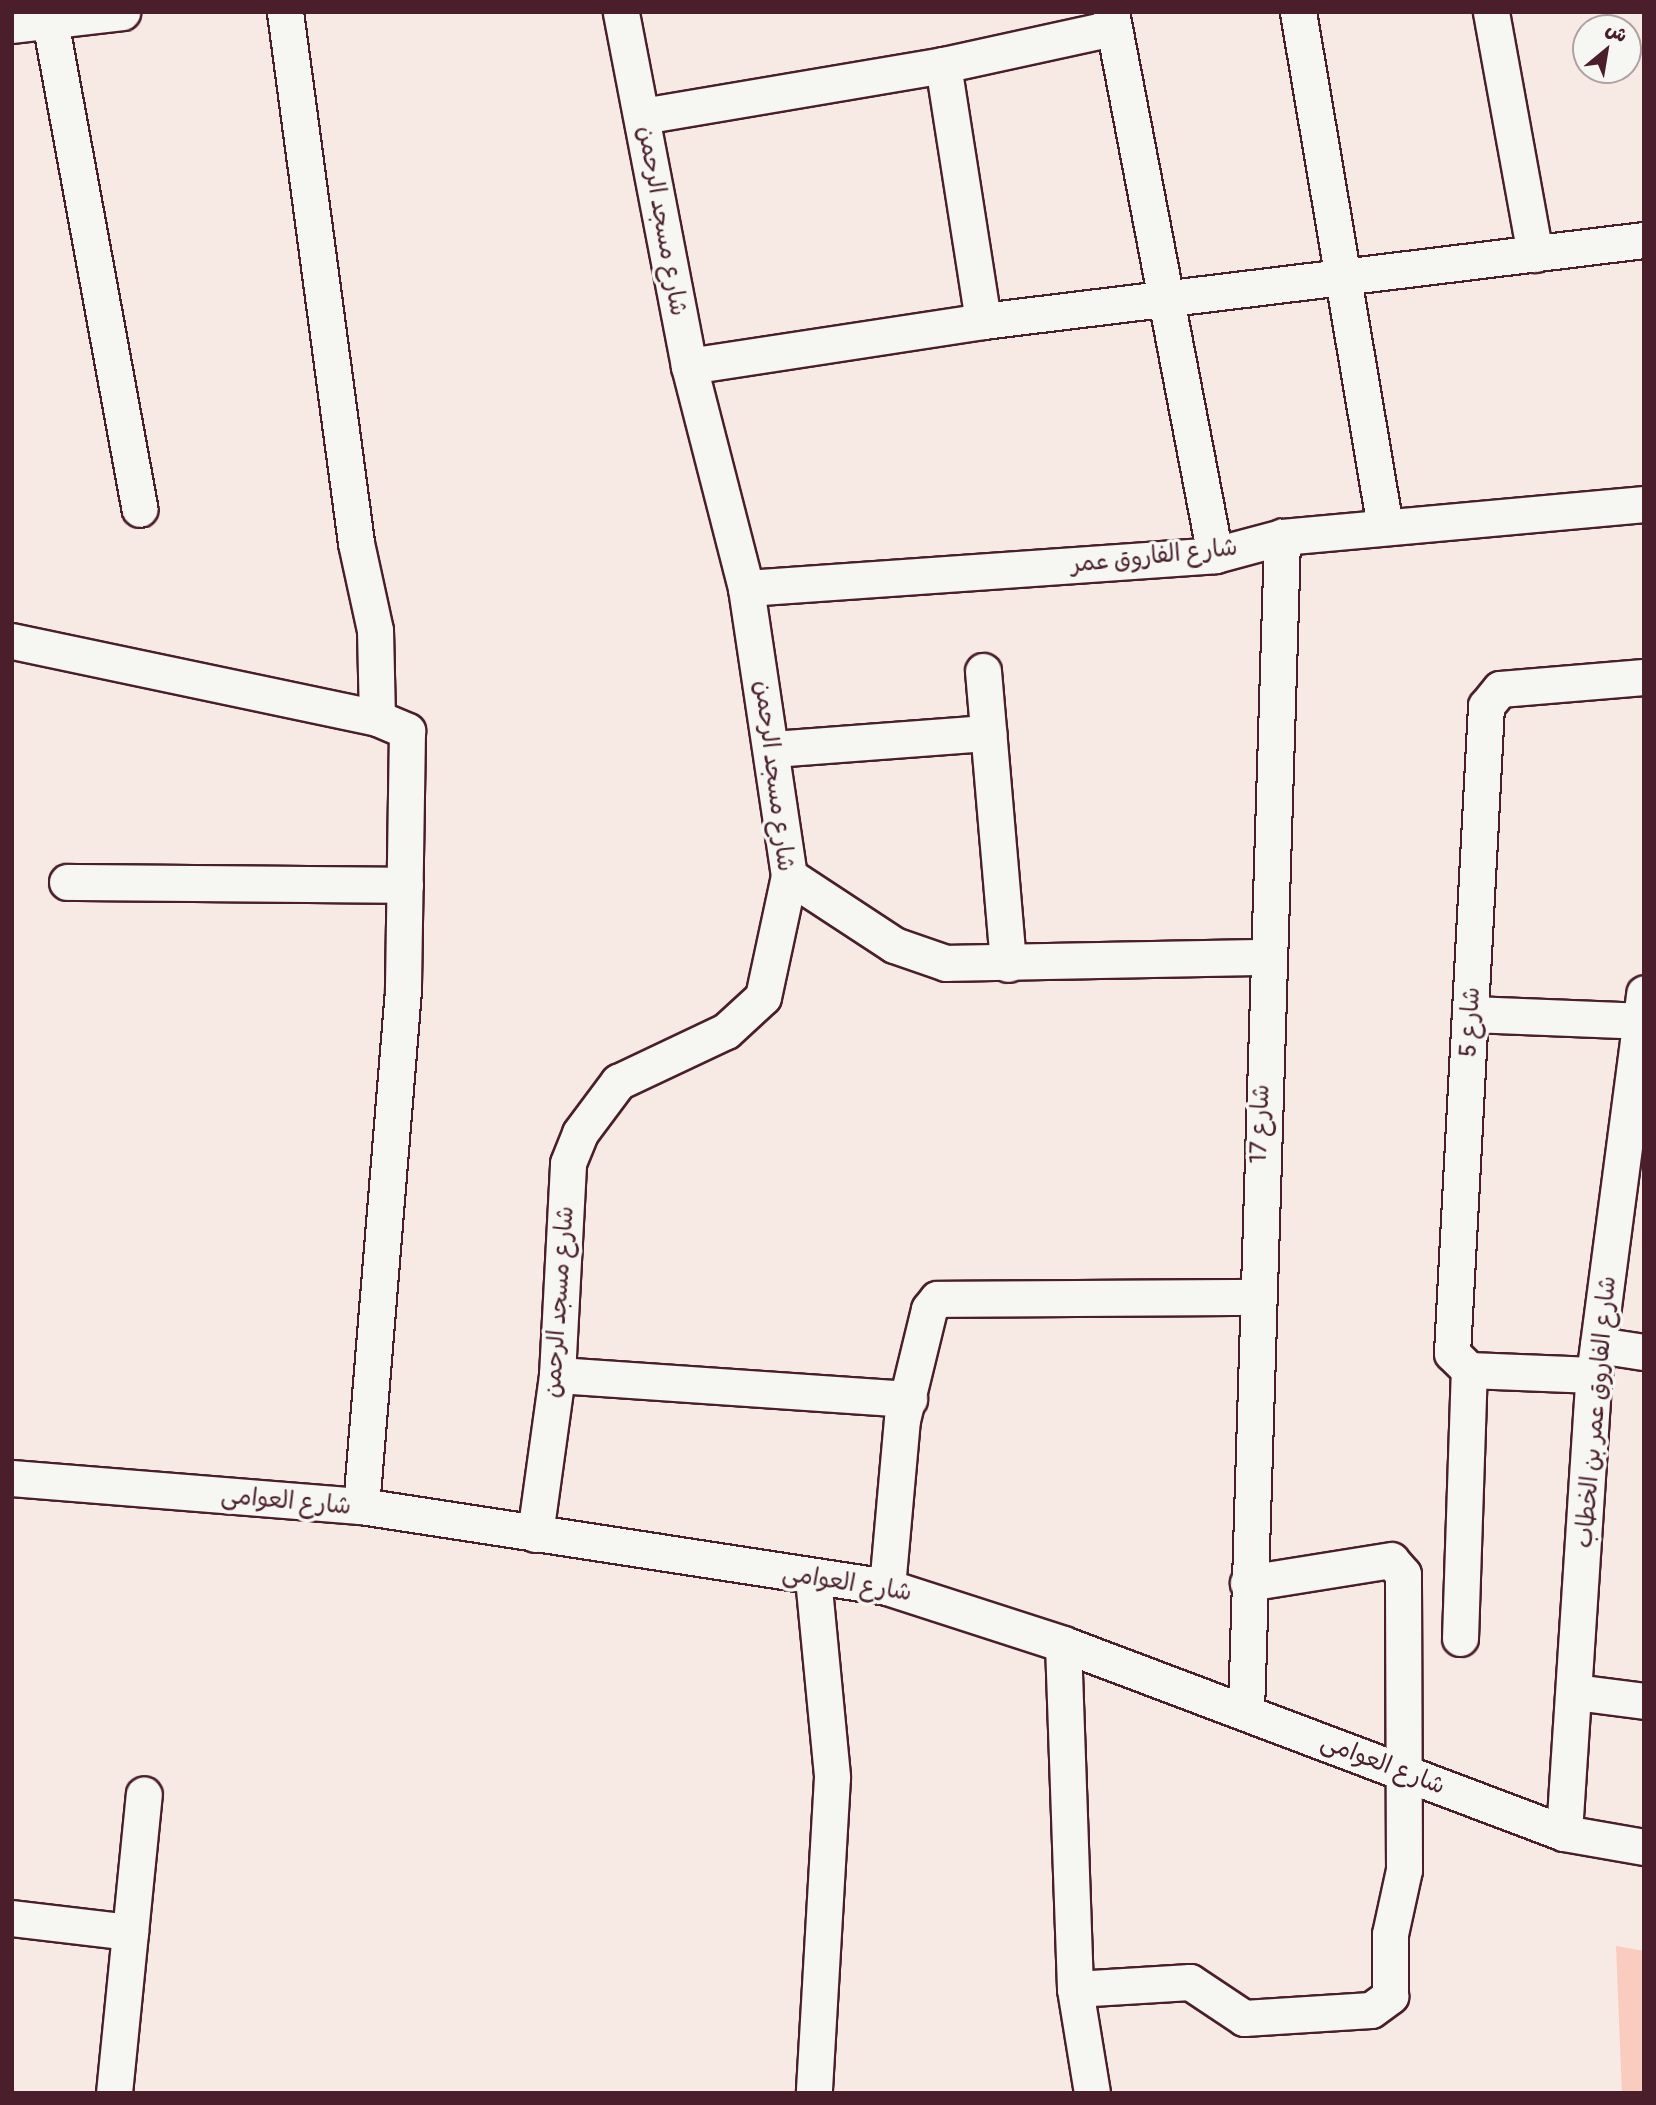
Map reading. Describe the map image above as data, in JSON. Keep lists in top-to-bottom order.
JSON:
{
  "streets": {
    "street": [
      "شارع مسجد الرحمن",
      "شارع الفاروق عمر",
      "شارع 5",
      "شارع 17",
      "شارع الفاروق عمر بن الخطاب",
      "شارع العوامى"
    ]
  },
  "crossings": [
    ["شارع مسجد الرحمن", "شارع الفاروق عمر"],
    ["شارع مسجد الرحمن", "شارع العوامى"],
    ["شارع الفاروق عمر", "شارع 17"],
    ["شارع 17", "شارع العوامى"],
    ["شارع الفاروق عمر بن الخطاب", "شارع العوامى"]
  ],
  "north": "top right"
}
